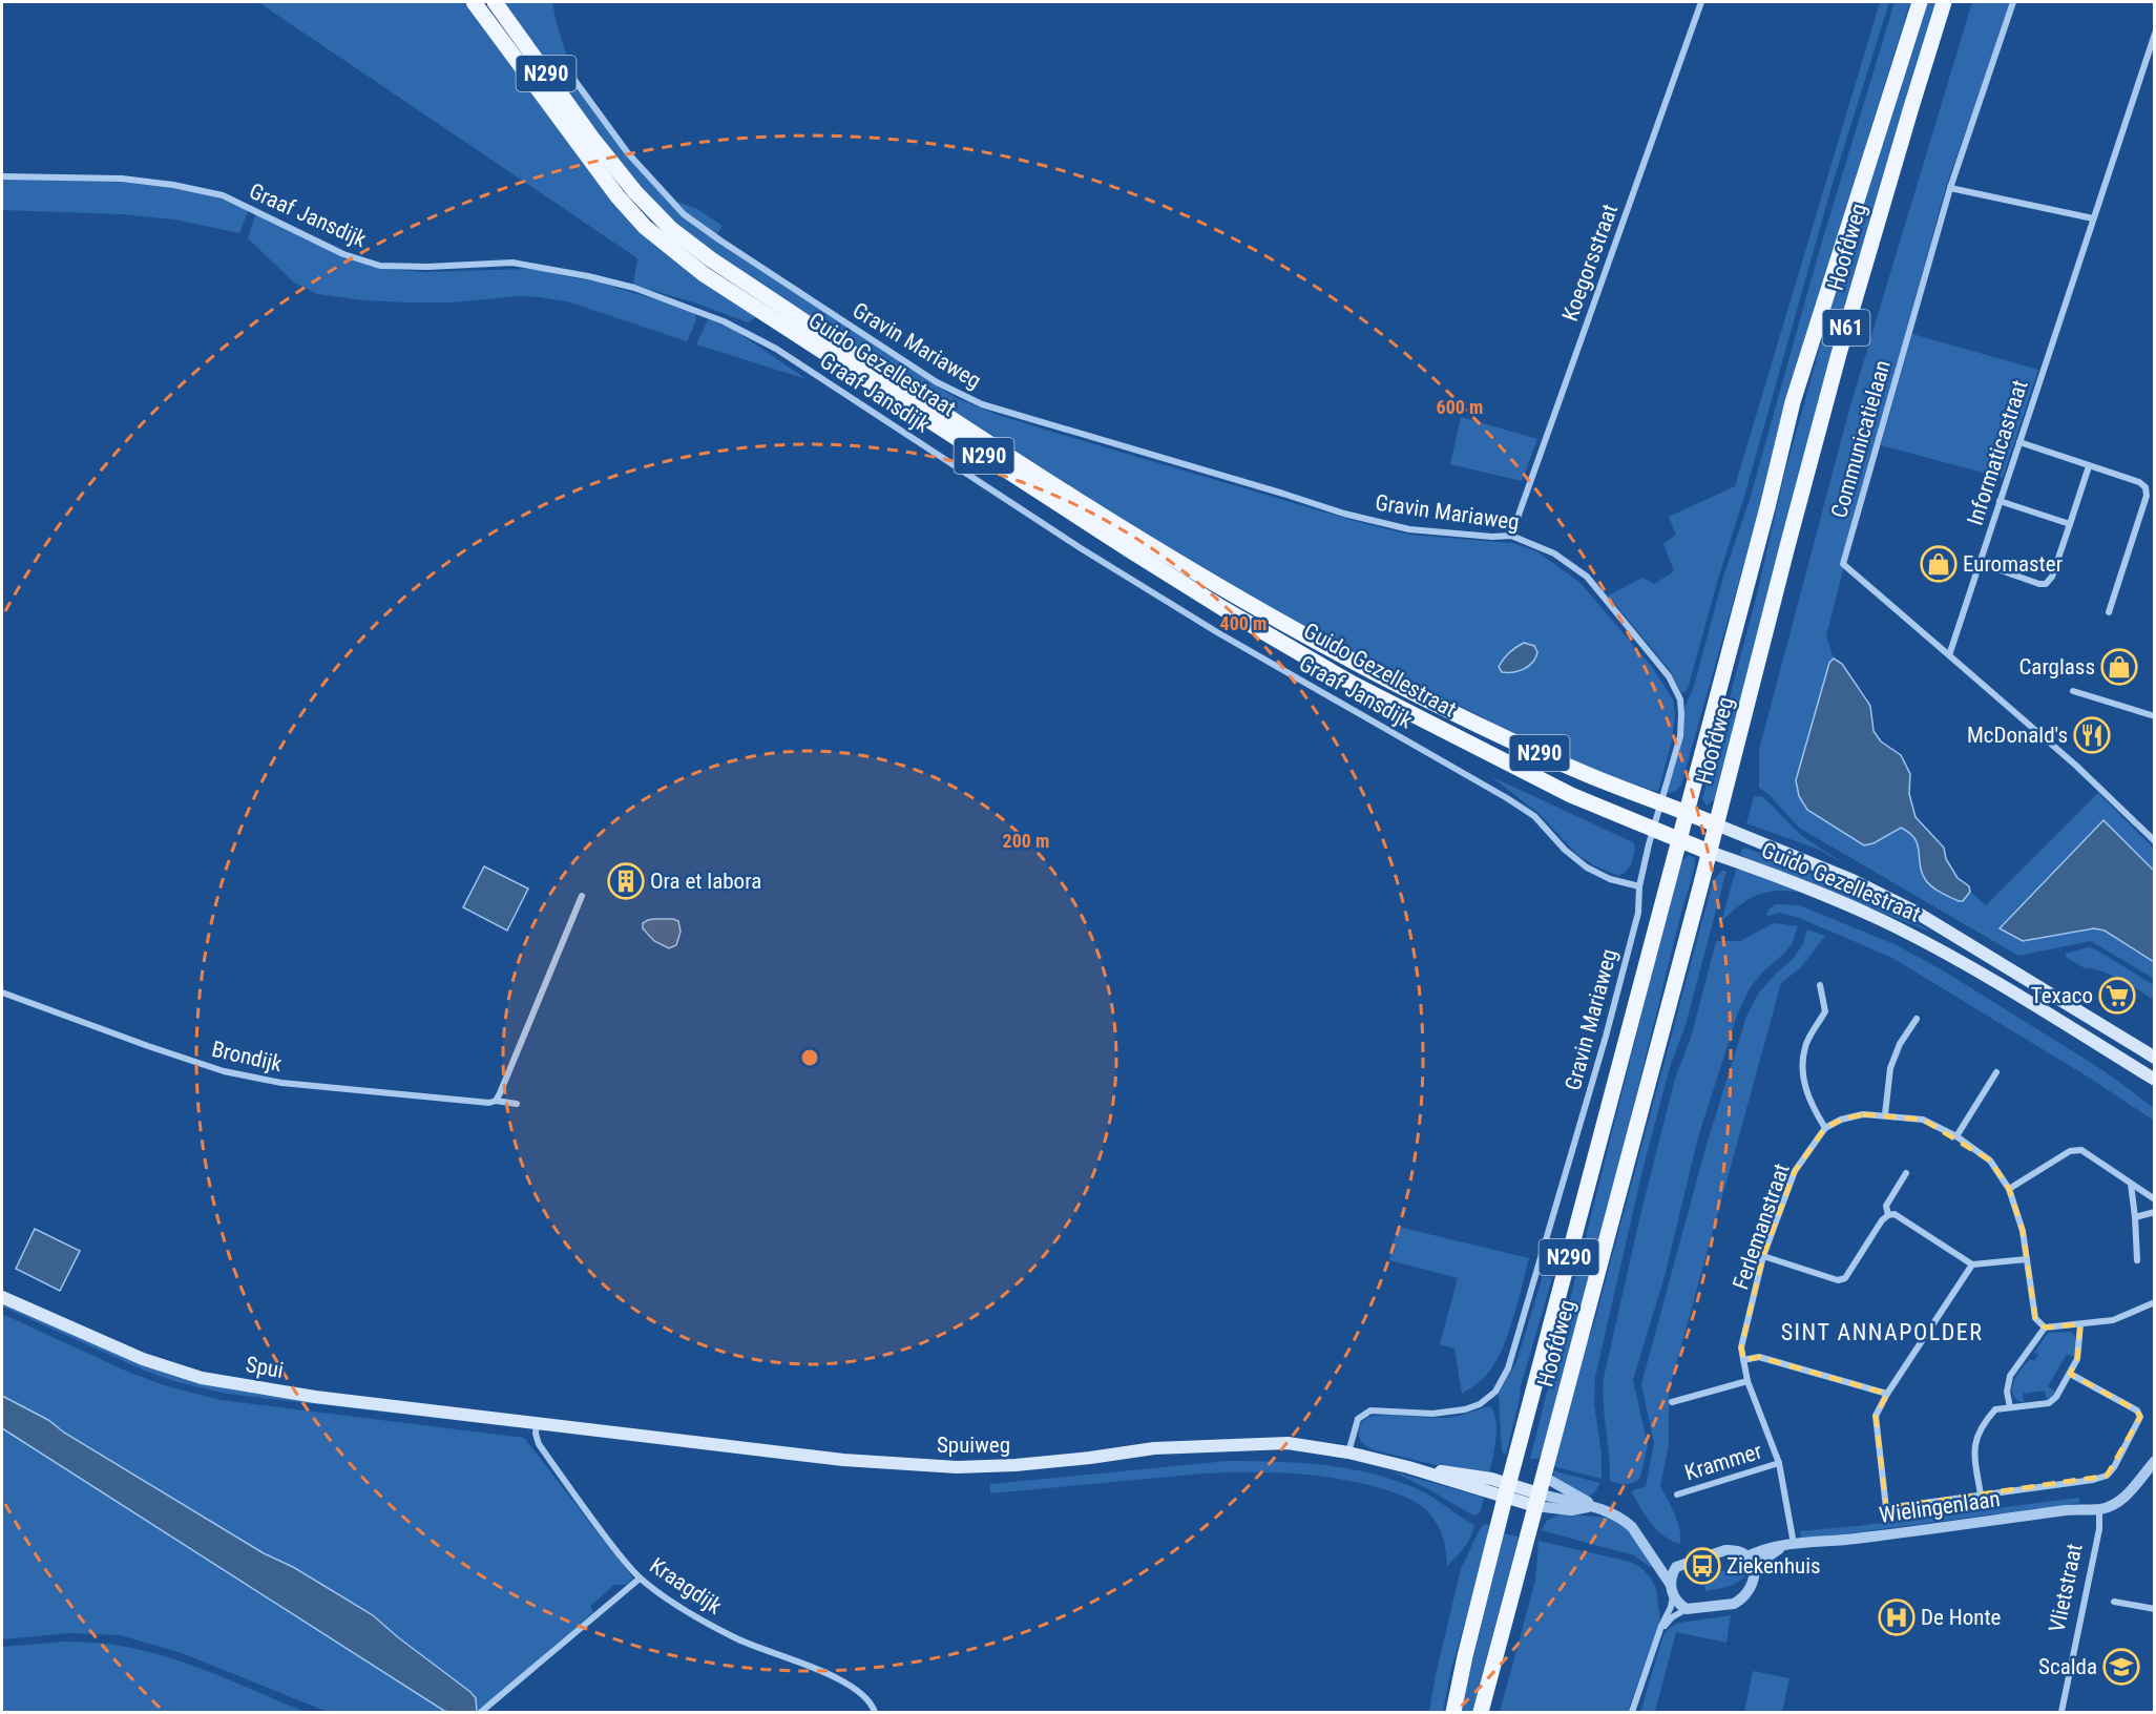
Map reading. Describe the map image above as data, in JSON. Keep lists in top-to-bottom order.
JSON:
{
  "streets": {
    "main road": [
      "N290",
      "Hoofdweg",
      "N61",
      "Guido Gezellestraat",
      "Spui",
      "Spuiweg"
    ],
    "street": [
      "Graaf Jansdijk",
      "Koegorsstraat",
      "Gravin Mariaweg",
      "Communicatielaan",
      "Informaticastraat",
      "Brondijk",
      "Ferlemanstraat",
      "Krammer",
      "Wielingenlaan",
      "Kraagdijk",
      "Vlietstraat"
    ]
  },
  "crossings": [
    ["Graaf Jansdijk", "Gravin Mariaweg"],
    ["Hoofdweg", "Guido Gezellestraat"],
    ["Hoofdweg", "Spuiweg"],
    ["Koegorsstraat", "Gravin Mariaweg"],
    ["Gravin Mariaweg", "Guido Gezellestraat"],
    ["Gravin Mariaweg", "Spuiweg"],
    ["Communicatielaan", "Informaticastraat"],
    ["Ferlemanstraat", "Krammer"],
    ["Ferlemanstraat", "Wielingenlaan"],
    ["Spui", "Spuiweg"],
    ["Spui", "Kraagdijk"],
    ["Spuiweg", "Kraagdijk"],
    ["Wielingenlaan", "Vlietstraat"]
  ],
  "districts": ["SINT ANNAPOLDER"],
  "places": {
    "shop": ["Euromaster", "Carglass"],
    "restaurant": ["McDonald's"],
    "building": ["Ora et labora"],
    "supermarket": ["Texaco"],
    "bus stop": ["Ziekenhuis"],
    "hospital": ["De Honte"],
    "school or university": ["Scalda"]
  },
  "rings": ["600 m", "400 m", "200 m"]
}
